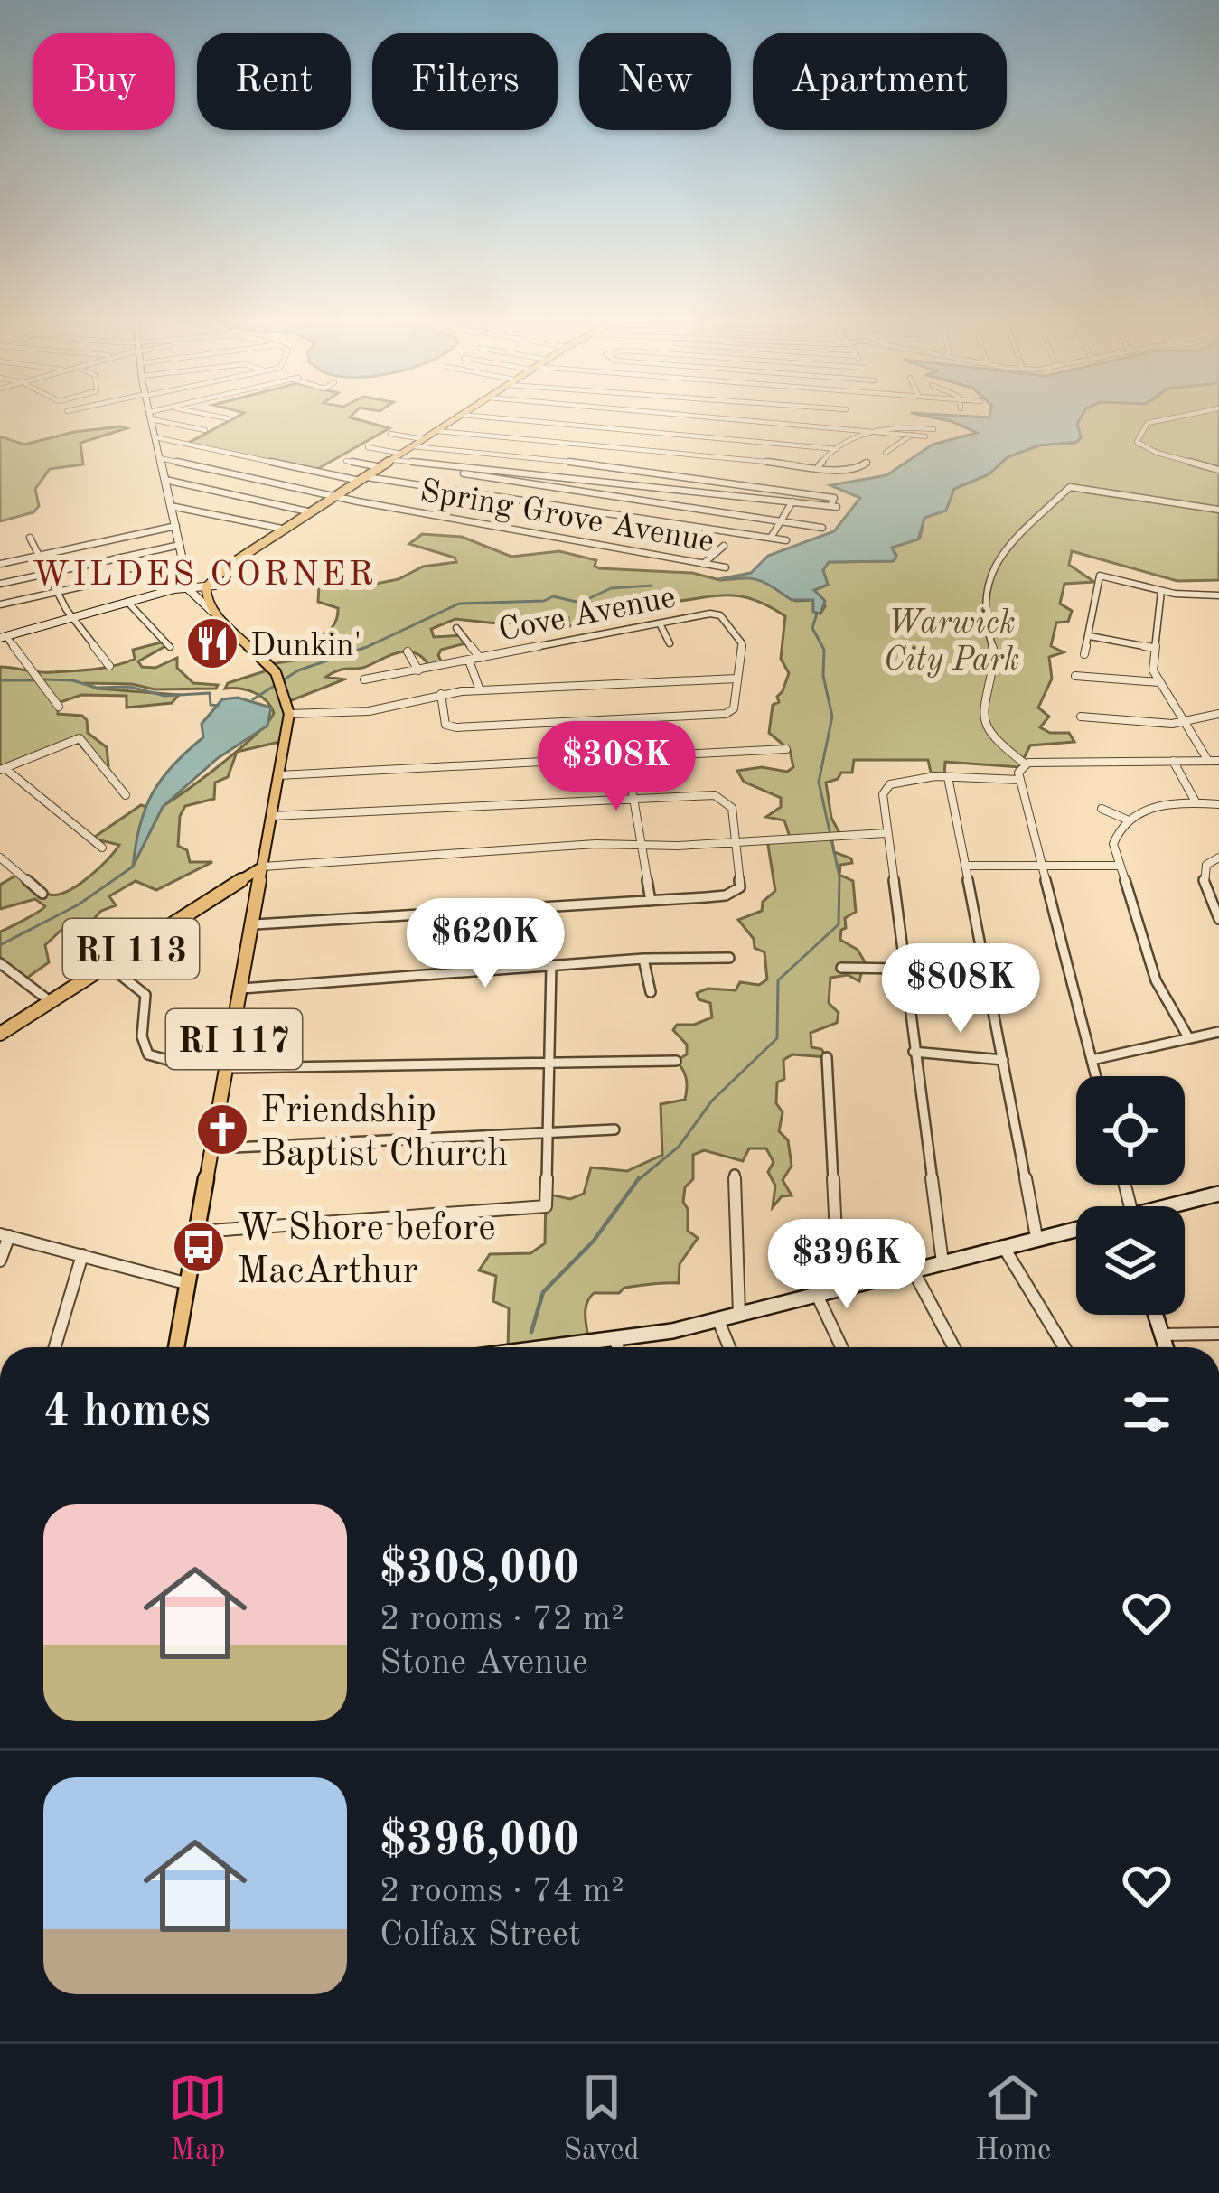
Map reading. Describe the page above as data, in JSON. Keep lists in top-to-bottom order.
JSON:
{
  "streets": {
    "main road": ["RI 113", "RI 117"],
    "street": ["Spring Grove Avenue", "Cove Avenue"]
  },
  "crossings": [
    ["RI 113", "RI 117"]
  ],
  "districts": ["WILDES CORNER"],
  "parks": ["Warwick City Park"],
  "places": {
    "restaurant": ["Dunkin'"],
    "church": ["Friendship Baptist Church"],
    "bus stop": ["W Shore before MacArthur"]
  },
  "page": {
    "chip": [
      "Buy",
      "Rent",
      "Filters",
      "New",
      "Apartment"
    ],
    "price": [
      "$308K",
      "$620K",
      "$808K",
      "$396K"
    ],
    "heading": "4 homes",
    "list": [
      {
        "name": "$308,000",
        "note": "2 rooms · 72 m² · Stone Avenue"
      },
      {
        "name": "$396,000",
        "note": "2 rooms · 74 m² · Colfax Street"
      }
    ],
    "tabs": ["Map", "Saved", "Home"]
  }
}
